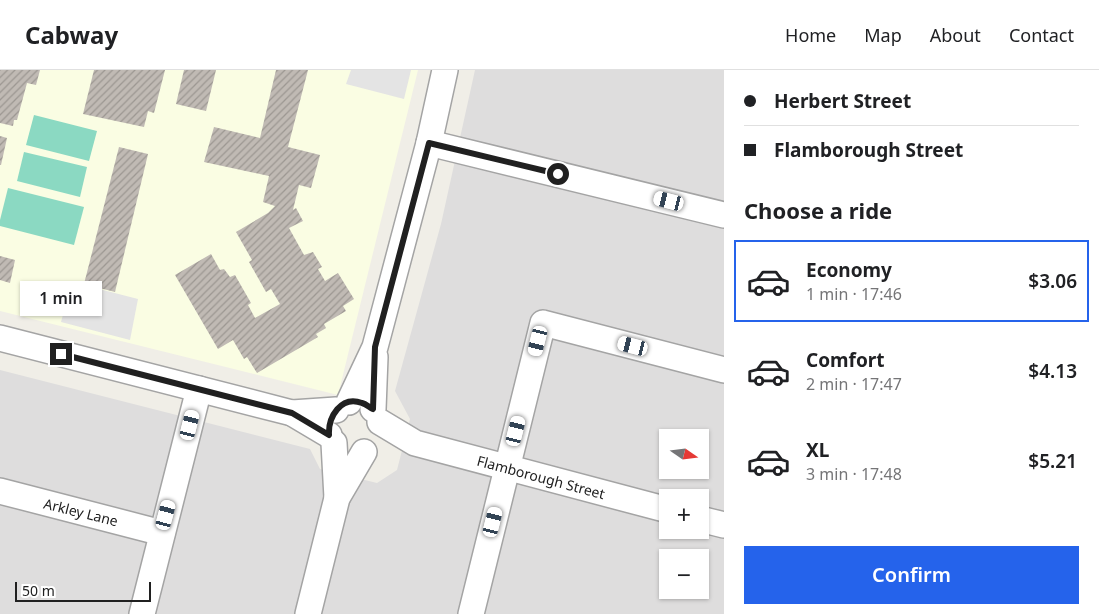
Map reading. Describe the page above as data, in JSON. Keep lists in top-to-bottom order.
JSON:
{
  "streets": {
    "street": ["Flamborough Street", "Arkley Lane"]
  },
  "scale_bar": "50 m",
  "north": "right",
  "page": {
    "header": "Cabway",
    "nav": [
      "Home",
      "Map",
      "About",
      "Contact"
    ],
    "banner": ["Herbert Street", "Flamborough Street"],
    "heading": "Choose a ride",
    "list": [
      {
        "name": "Economy",
        "note": "1 min · 17:46",
        "value": "$3.06"
      },
      {
        "name": "Comfort",
        "note": "2 min · 17:47",
        "value": "$4.13"
      },
      {
        "name": "XL",
        "note": "3 min · 17:48",
        "value": "$5.21"
      }
    ],
    "bubble": "1 min",
    "map_buttons": ["+", "−"],
    "buttons": "Confirm",
    "scale": "50 m"
  }
}
